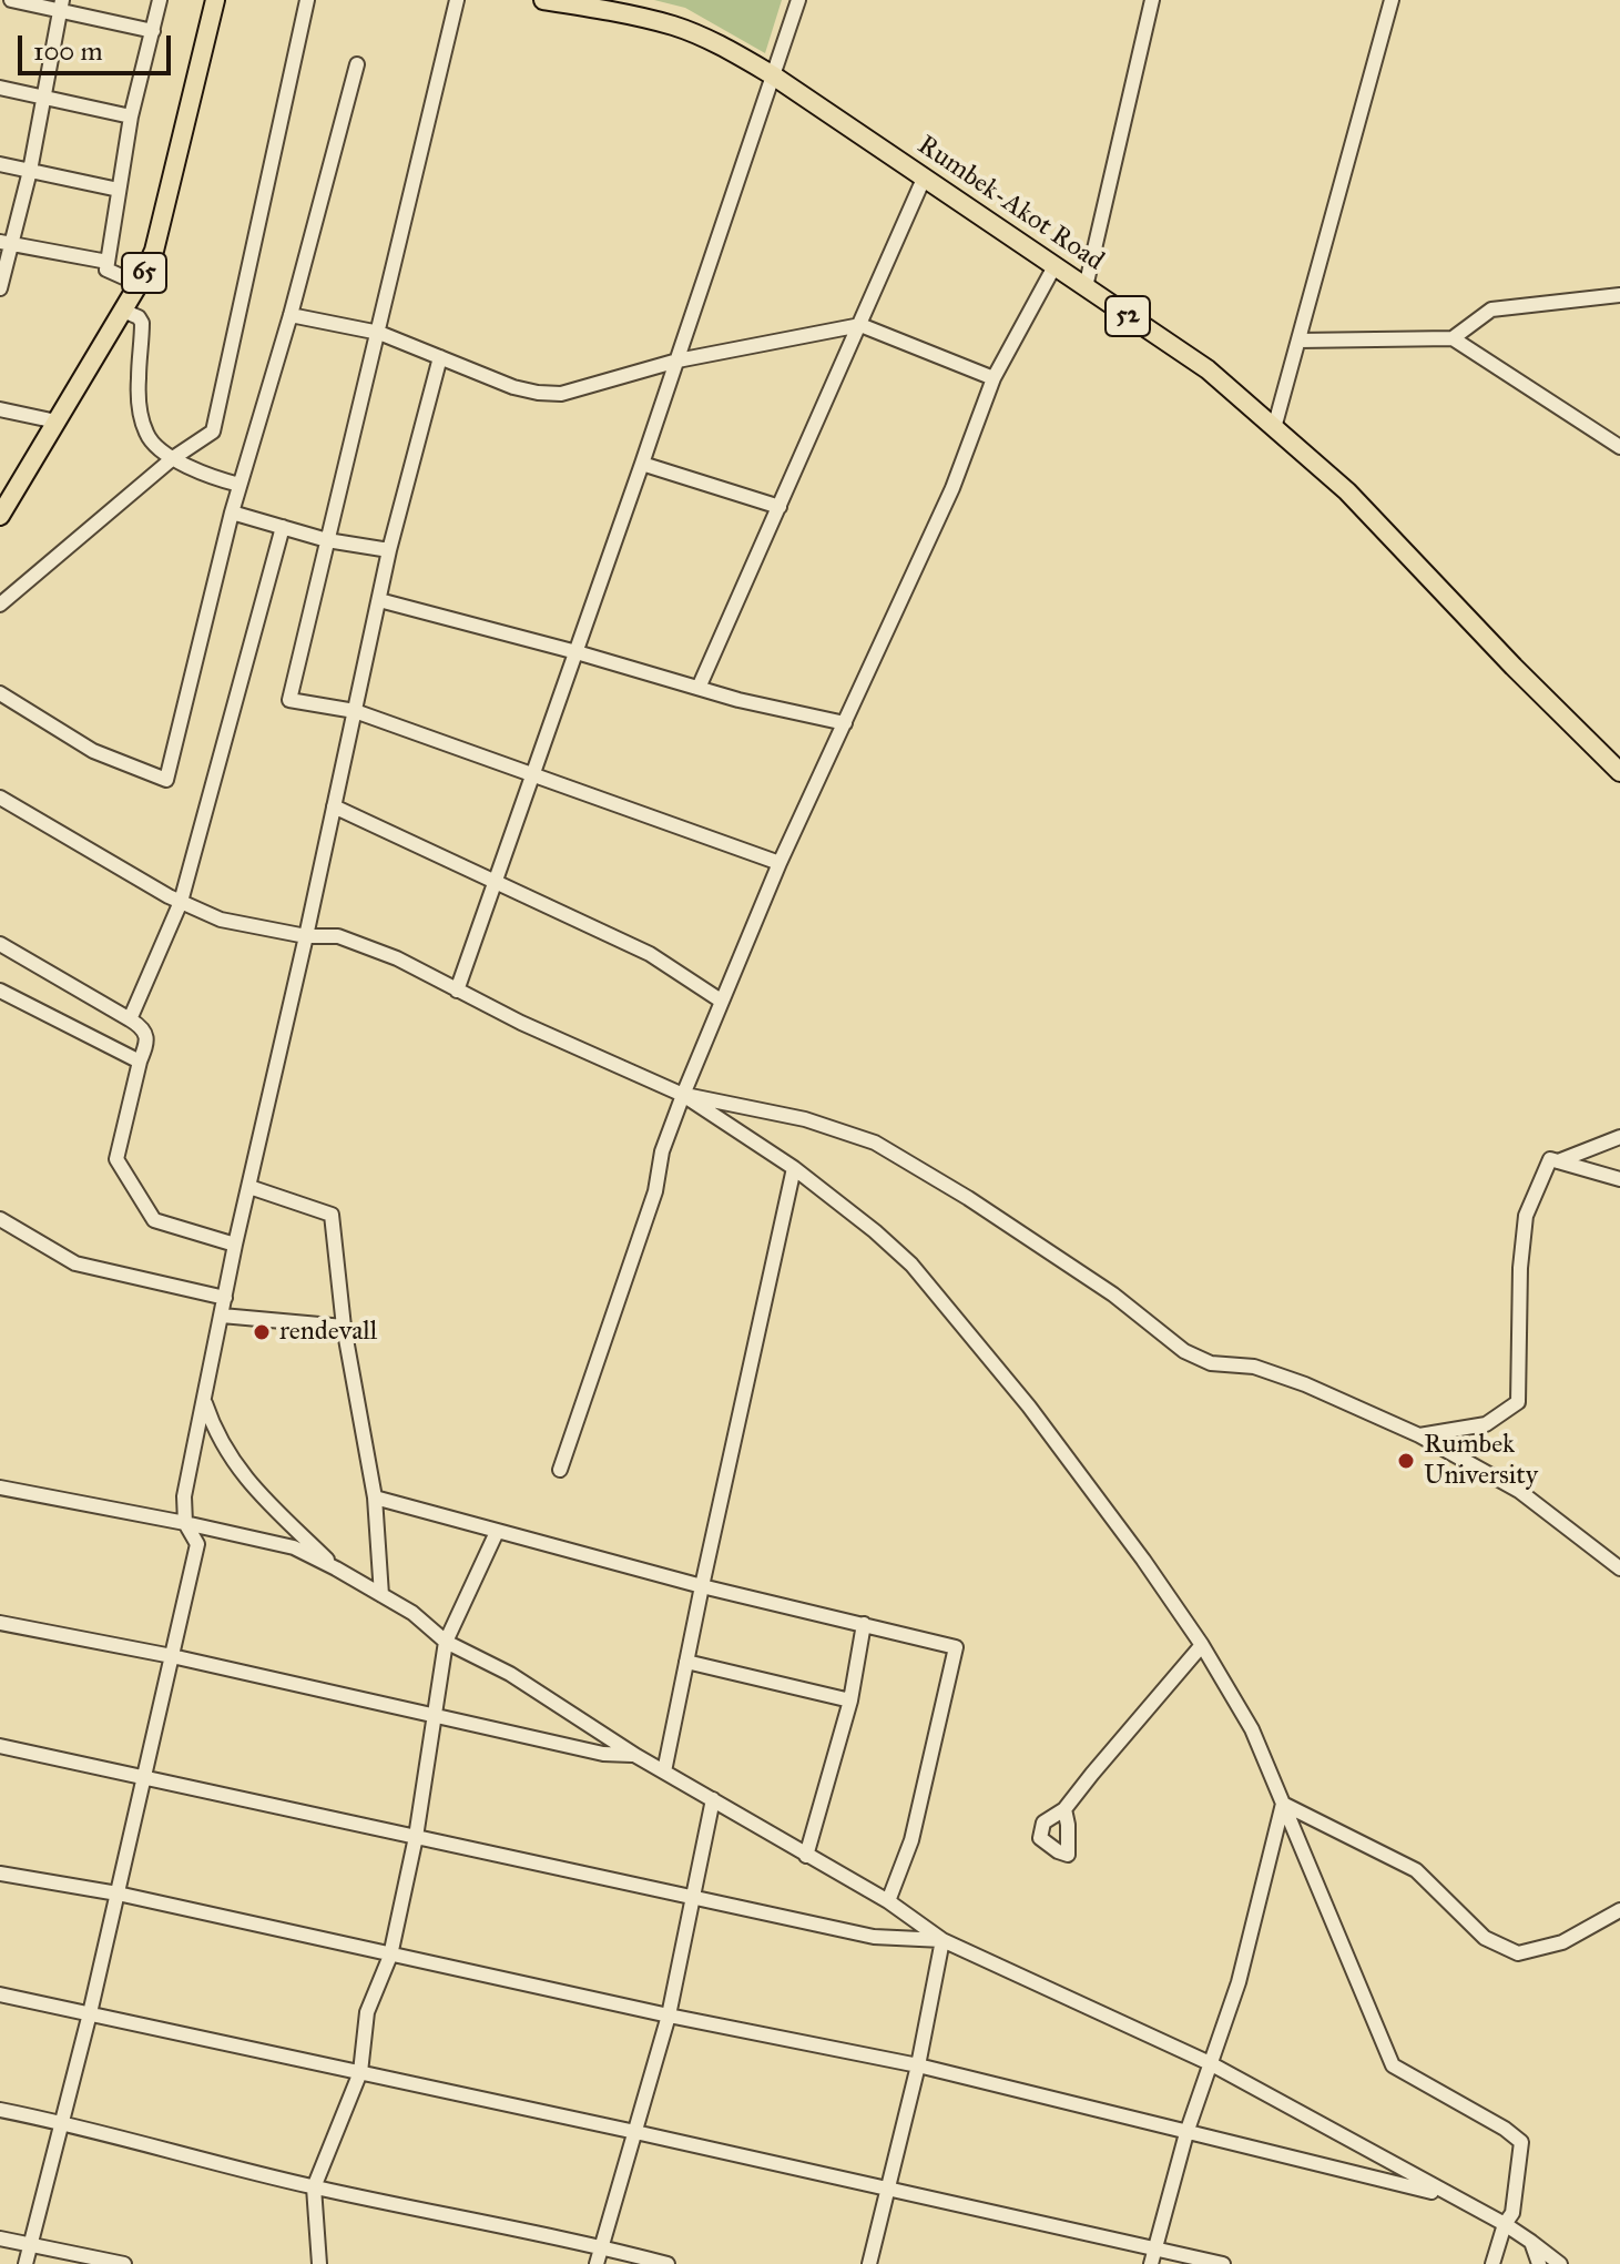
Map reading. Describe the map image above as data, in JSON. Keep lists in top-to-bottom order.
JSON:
{
  "streets": {
    "main road": ["Rumbek-Akot Road", "65", "52"]
  },
  "places": ["rendevall", "Rumbek University"],
  "scale_bar": "100 m"
}
